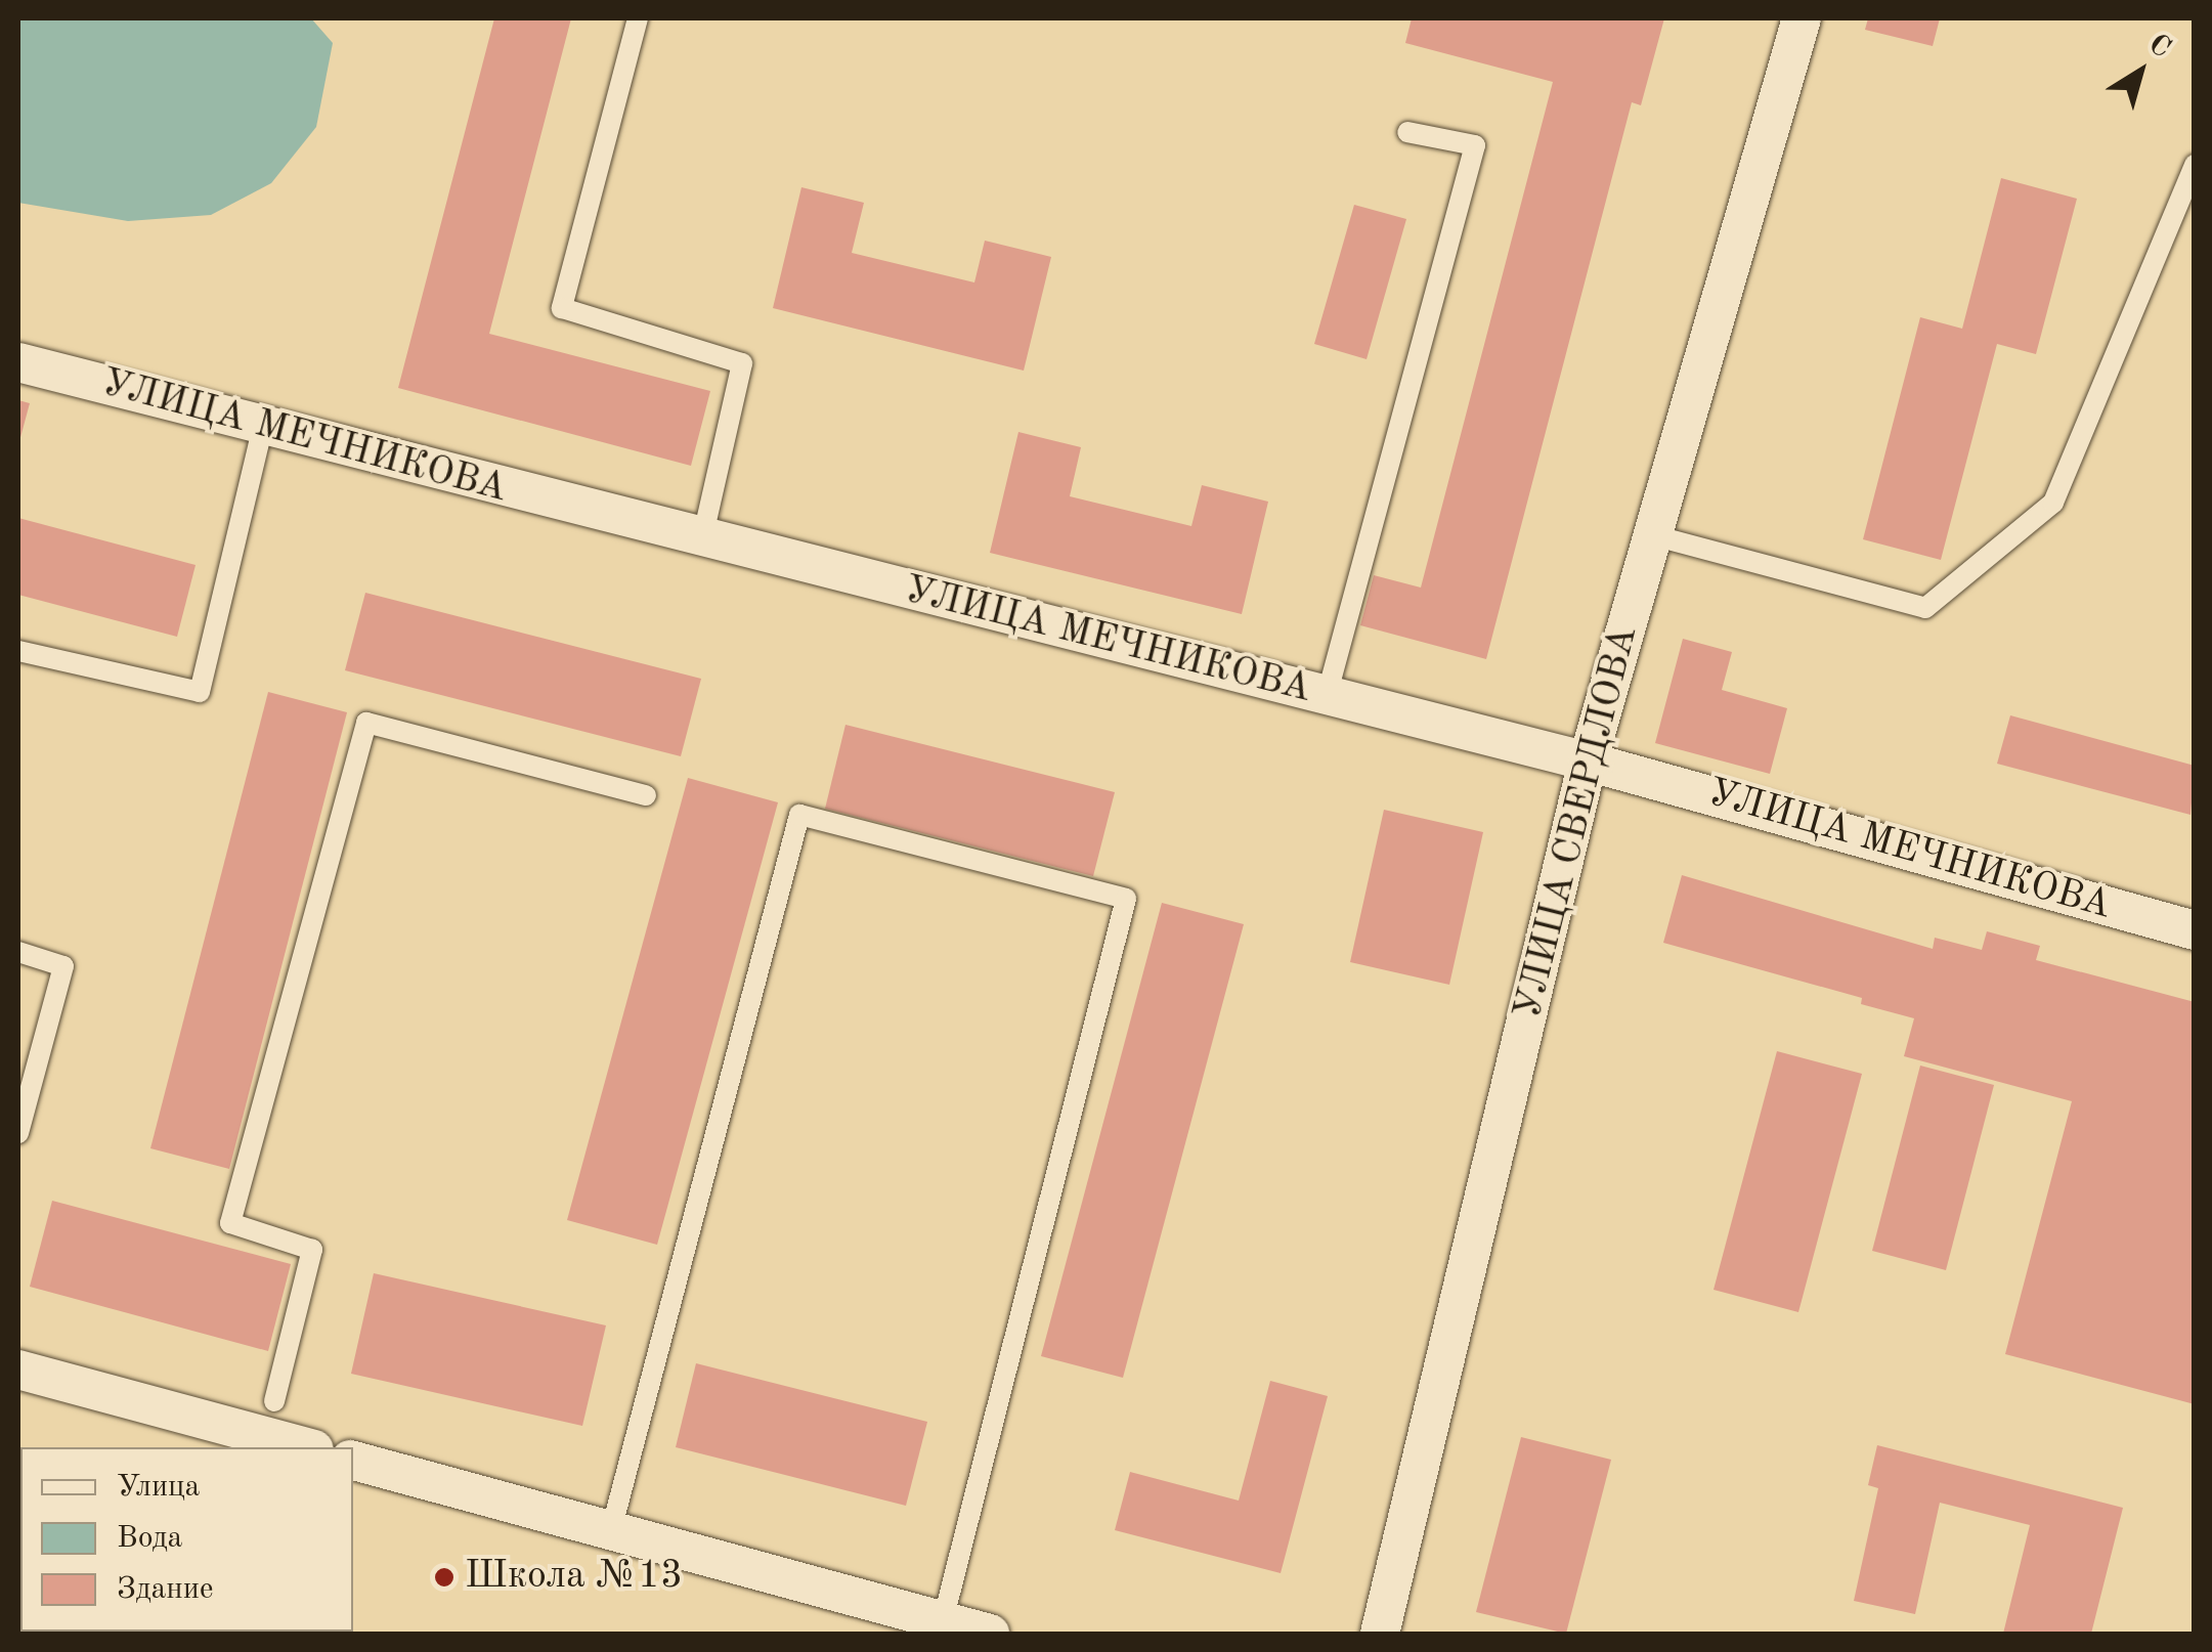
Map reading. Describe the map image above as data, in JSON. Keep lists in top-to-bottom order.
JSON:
{
  "streets": {
    "street": ["УЛИЦА МЕЧНИКОВА", "УЛИЦА СВЕРДЛОВА"]
  },
  "crossings": [
    ["УЛИЦА МЕЧНИКОВА", "УЛИЦА СВЕРДЛОВА"]
  ],
  "places": ["Школа №13"],
  "legend": ["Улица", "Вода", "Здание"],
  "north": "top right"
}
